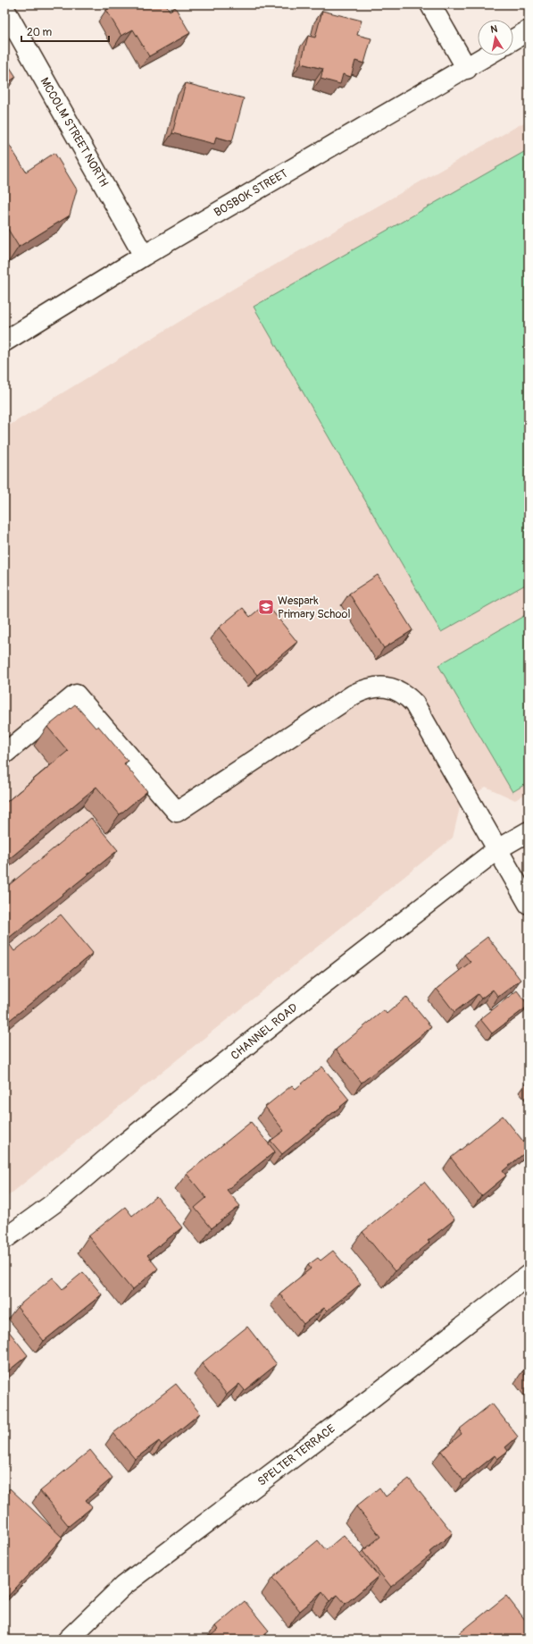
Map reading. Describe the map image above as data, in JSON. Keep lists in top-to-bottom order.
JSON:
{
  "streets": {
    "street": [
      "MCCOLM STREET NORTH",
      "BOSBOK STREET",
      "CHANNEL ROAD",
      "SPELTER TERRACE"
    ]
  },
  "crossings": [
    ["MCCOLM STREET NORTH", "BOSBOK STREET"]
  ],
  "places": {
    "school or university": ["Wespark Primary School"]
  },
  "scale_bar": "20 m",
  "north": "top"
}
